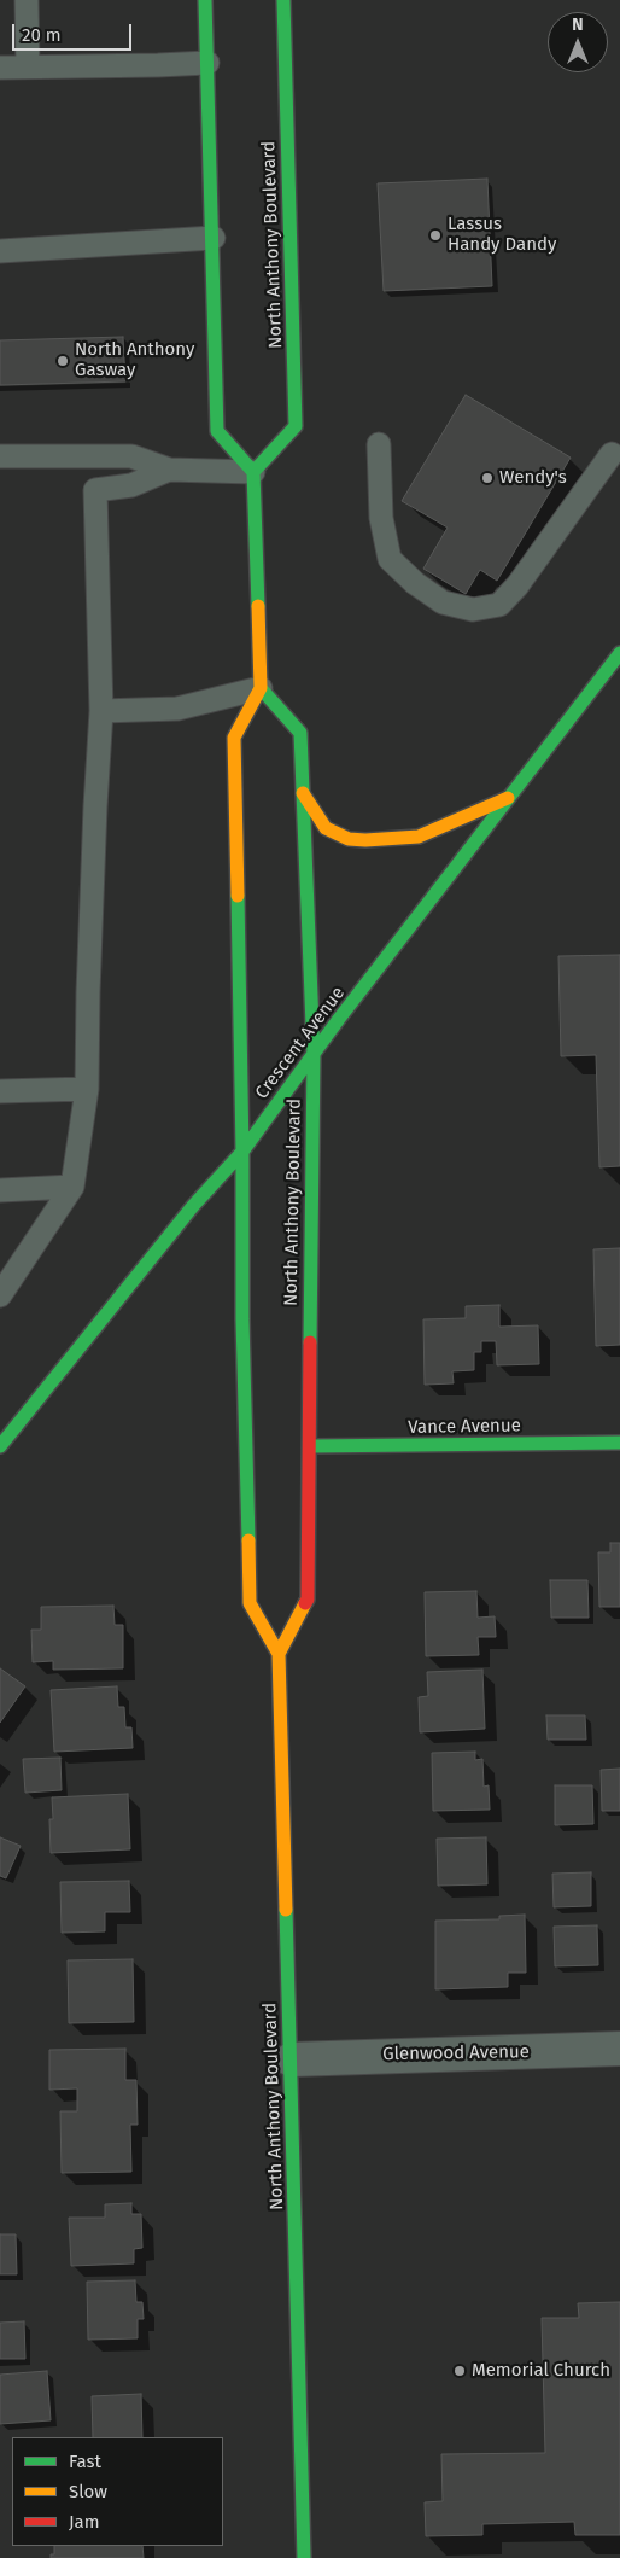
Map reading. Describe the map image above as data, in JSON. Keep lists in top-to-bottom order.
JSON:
{
  "streets": {
    "main road": ["North Anthony Boulevard", "Crescent Avenue", "Vance Avenue"],
    "street": ["Glenwood Avenue"]
  },
  "crossings": [
    ["North Anthony Boulevard", "Crescent Avenue"],
    ["North Anthony Boulevard", "Vance Avenue"],
    ["North Anthony Boulevard", "Glenwood Avenue"]
  ],
  "places": [
    "Lassus Handy Dandy",
    "North Anthony Gasway",
    "Wendy's",
    "Memorial Church"
  ],
  "legend": ["Fast", "Slow", "Jam"],
  "scale_bar": "20 m",
  "north": "top"
}
